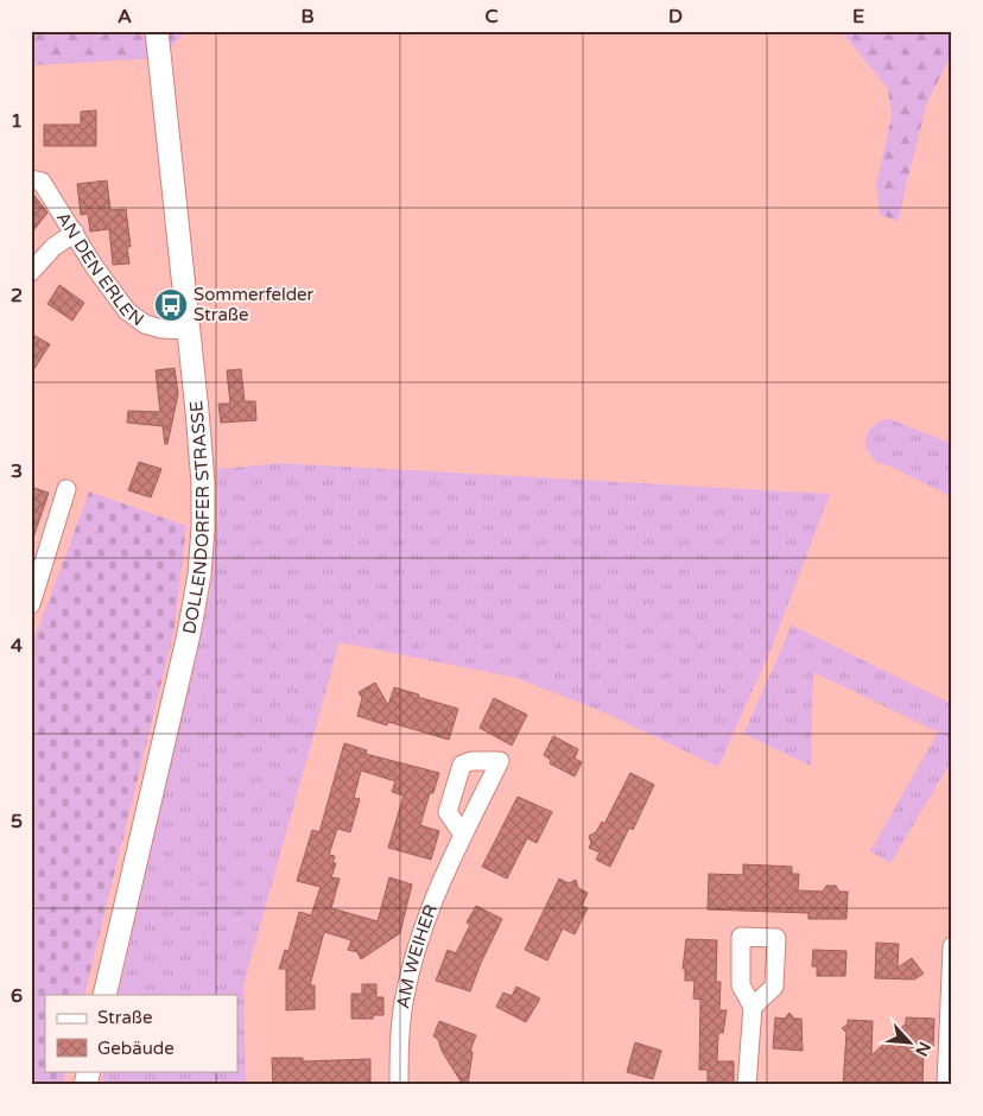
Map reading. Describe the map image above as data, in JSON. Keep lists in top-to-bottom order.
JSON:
{
  "streets": {
    "main road": ["DOLLENDORFER STRASSE"],
    "street": ["AN DEN ERLEN", "AM WEIHER"]
  },
  "crossings": [
    ["AN DEN ERLEN", "DOLLENDORFER STRASSE"]
  ],
  "places": {
    "bus stop": ["Sommerfelder Straße"]
  },
  "legend": ["Straße", "Gebäude"],
  "north": "bottom right",
  "grid": {
    "columns": [
      "A",
      "B",
      "C",
      "D",
      "E"
    ],
    "rows": [
      "1",
      "2",
      "3",
      "4",
      "5",
      "6"
    ]
  }
}
